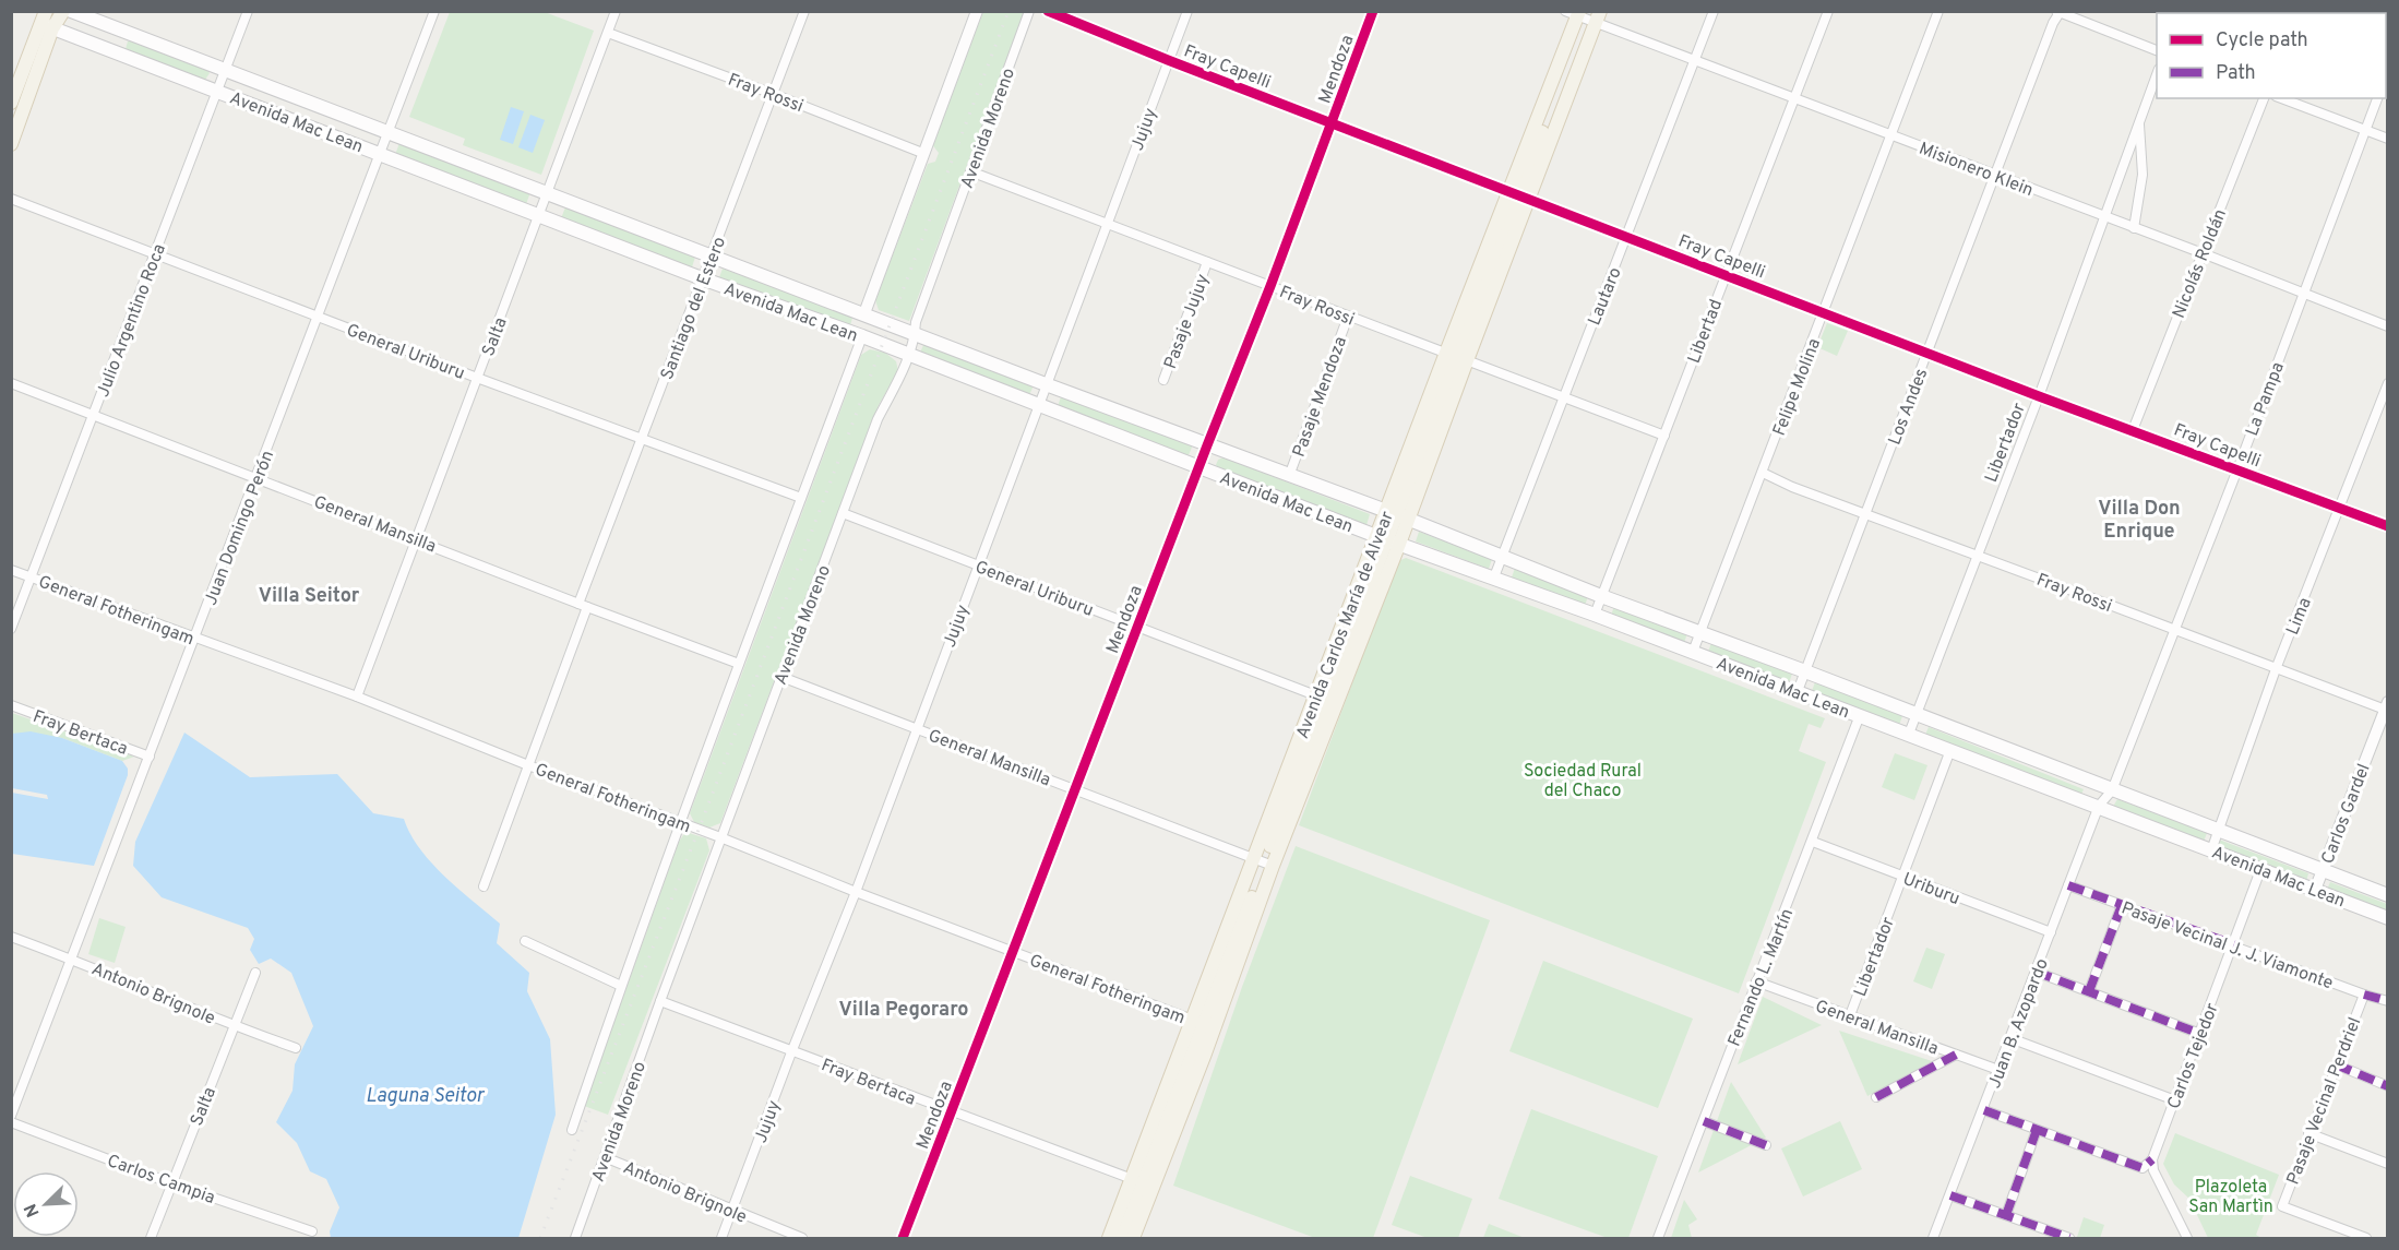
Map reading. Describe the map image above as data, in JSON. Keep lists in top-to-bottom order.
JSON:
{
  "streets": {
    "main road": ["Avenida Mac Lean", "Avenida Carlos María de Alvear"],
    "street": [
      "Fray Capelli",
      "Mendoza",
      "Fray Rossi",
      "Avenida Moreno",
      "Jujuy",
      "Misionero Klein",
      "Nicolás Roldán",
      "Lautaro",
      "Santiago del Estero",
      "Julio Argentino Roca",
      "Pasaje Jujuy",
      "Libertad",
      "Salta",
      "General Uriburu",
      "Felipe Molina",
      "Pasaje Mendoza",
      "La Pampa",
      "Los Andes",
      "Libertador",
      "General Mansilla",
      "Juan Domingo Perón",
      "General Fotheringam",
      "Lima",
      "Fray Bertaca",
      "Carlos Gardel",
      "Uriburu",
      "Pasaje Vecinal J. J. Viamonte",
      "Fernando L. Martín",
      "Antonio Brignole",
      "Juan B. Azopardo",
      "Carlos Tejedor",
      "Pasaje Vecinal Perdriel",
      "Carlos Campia"
    ]
  },
  "crossings": [
    ["Fray Capelli", "Mendoza"],
    ["Fray Capelli", "Jujuy"],
    ["Fray Capelli", "Nicolás Roldán"],
    ["Fray Capelli", "Lautaro"],
    ["Fray Capelli", "Libertad"],
    ["Fray Capelli", "Felipe Molina"],
    ["Fray Capelli", "La Pampa"],
    ["Fray Capelli", "Los Andes"],
    ["Fray Capelli", "Libertador"],
    ["Fray Capelli", "Lima"],
    ["Fray Capelli", "Avenida Carlos María de Alvear"],
    ["Mendoza", "Fray Rossi"],
    ["Mendoza", "Avenida Mac Lean"],
    ["Mendoza", "General Uriburu"],
    ["Mendoza", "General Mansilla"],
    ["Mendoza", "General Fotheringam"],
    ["Mendoza", "Fray Bertaca"],
    ["Fray Rossi", "Avenida Moreno"],
    ["Fray Rossi", "Jujuy"],
    ["Fray Rossi", "Lautaro"],
    ["Fray Rossi", "Santiago del Estero"],
    ["Fray Rossi", "Pasaje Jujuy"],
    ["Fray Rossi", "Libertad"],
    ["Fray Rossi", "Salta"],
    ["Fray Rossi", "Felipe Molina"],
    ["Fray Rossi", "Pasaje Mendoza"],
    ["Fray Rossi", "La Pampa"],
    ["Fray Rossi", "Los Andes"],
    ["Fray Rossi", "Libertador"],
    ["Fray Rossi", "Lima"],
    ["Fray Rossi", "Avenida Carlos María de Alvear"],
    ["Fray Rossi", "Carlos Gardel"],
    ["Avenida Mac Lean", "Avenida Moreno"],
    ["Avenida Mac Lean", "Jujuy"],
    ["Avenida Mac Lean", "Lautaro"],
    ["Avenida Mac Lean", "Santiago del Estero"],
    ["Avenida Mac Lean", "Julio Argentino Roca"],
    ["Avenida Mac Lean", "Libertad"],
    ["Avenida Mac Lean", "Salta"],
    ["Avenida Mac Lean", "Felipe Molina"],
    ["Avenida Mac Lean", "Pasaje Mendoza"],
    ["Avenida Mac Lean", "La Pampa"],
    ["Avenida Mac Lean", "Los Andes"],
    ["Avenida Mac Lean", "Libertador"],
    ["Avenida Mac Lean", "Juan Domingo Perón"],
    ["Avenida Mac Lean", "Lima"],
    ["Avenida Mac Lean", "Avenida Carlos María de Alvear"],
    ["Avenida Mac Lean", "Carlos Gardel"],
    ["Avenida Mac Lean", "Fernando L. Martín"],
    ["Avenida Mac Lean", "Juan B. Azopardo"],
    ["Avenida Mac Lean", "Carlos Tejedor"],
    ["Avenida Moreno", "General Uriburu"],
    ["Avenida Moreno", "General Mansilla"],
    ["Avenida Moreno", "General Fotheringam"],
    ["Avenida Moreno", "Fray Bertaca"],
    ["Avenida Moreno", "Antonio Brignole"],
    ["Jujuy", "General Uriburu"],
    ["Jujuy", "General Mansilla"],
    ["Jujuy", "General Fotheringam"],
    ["Jujuy", "Fray Bertaca"],
    ["Jujuy", "Antonio Brignole"],
    ["Misionero Klein", "Nicolás Roldán"],
    ["Misionero Klein", "Lautaro"],
    ["Misionero Klein", "Libertad"],
    ["Misionero Klein", "Felipe Molina"],
    ["Misionero Klein", "La Pampa"],
    ["Misionero Klein", "Los Andes"],
    ["Misionero Klein", "Libertador"],
    ["Misionero Klein", "Avenida Carlos María de Alvear"],
    ["Santiago del Estero", "General Uriburu"],
    ["Santiago del Estero", "General Mansilla"],
    ["Santiago del Estero", "General Fotheringam"],
    ["Julio Argentino Roca", "General Uriburu"],
    ["Julio Argentino Roca", "General Mansilla"],
    ["Julio Argentino Roca", "General Fotheringam"],
    ["Salta", "General Uriburu"],
    ["Salta", "General Mansilla"],
    ["Salta", "General Fotheringam"],
    ["Salta", "Antonio Brignole"],
    ["Salta", "Carlos Campia"],
    ["General Uriburu", "Juan Domingo Perón"],
    ["General Uriburu", "Avenida Carlos María de Alvear"],
    ["La Pampa", "Juan B. Azopardo"],
    ["Libertador", "General Mansilla"],
    ["Libertador", "Uriburu"],
    ["General Mansilla", "Juan Domingo Perón"],
    ["General Mansilla", "Avenida Carlos María de Alvear"],
    ["General Mansilla", "Fernando L. Martín"],
    ["General Mansilla", "Juan B. Azopardo"],
    ["Juan Domingo Perón", "General Fotheringam"],
    ["Juan Domingo Perón", "Fray Bertaca"],
    ["Juan Domingo Perón", "Antonio Brignole"],
    ["General Fotheringam", "Avenida Carlos María de Alvear"],
    ["Avenida Carlos María de Alvear", "Fray Bertaca"],
    ["Uriburu", "Fernando L. Martín"],
    ["Uriburu", "Juan B. Azopardo"],
    ["Pasaje Vecinal J. J. Viamonte", "Juan B. Azopardo"],
    ["Pasaje Vecinal J. J. Viamonte", "Carlos Tejedor"],
    ["Pasaje Vecinal J. J. Viamonte", "Pasaje Vecinal Perdriel"]
  ],
  "districts": ["Villa Don Enrique", "Villa Seitor", "Villa Pegoraro"],
  "water": ["Laguna Seitor"],
  "parks": ["Sociedad Rural del Chaco", "Plazoleta San Martìn"],
  "legend": ["Cycle path", "Path"],
  "north": "bottom left"
}
